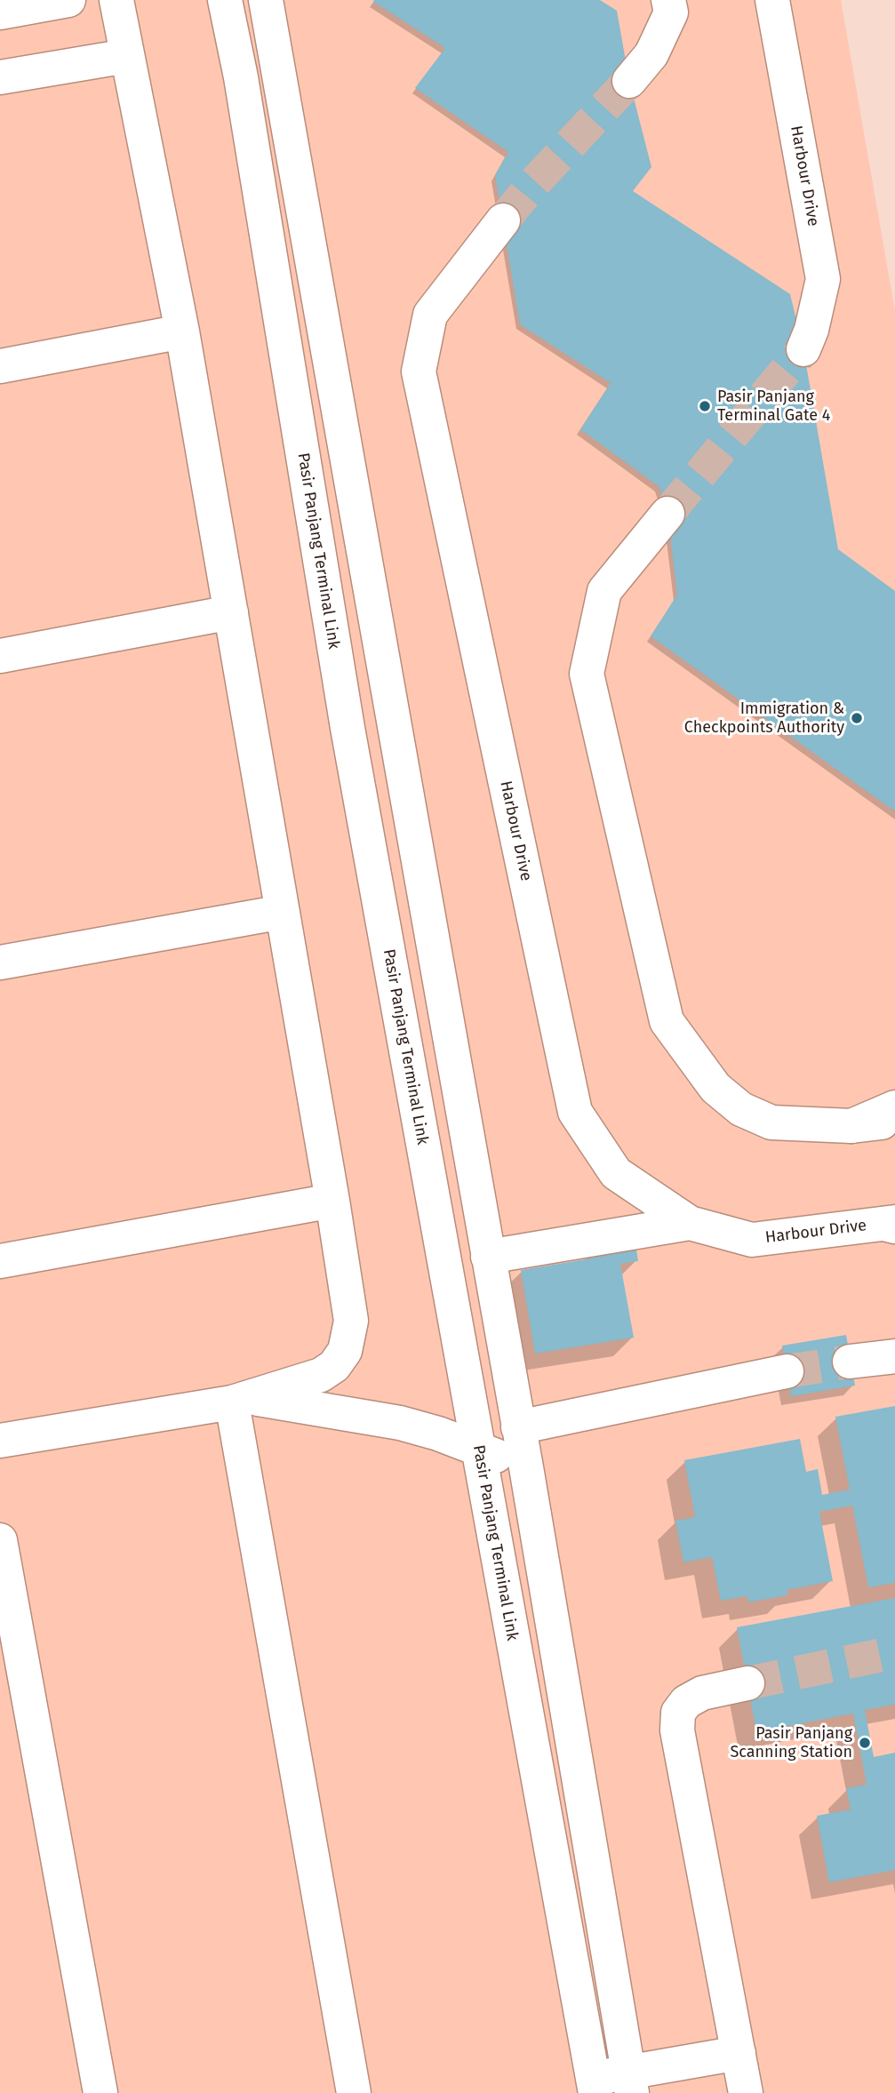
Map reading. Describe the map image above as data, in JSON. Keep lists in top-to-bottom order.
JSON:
{
  "streets": {
    "street": ["Harbour Drive", "Pasir Panjang Terminal Link"]
  },
  "places": ["Pasir Panjang Terminal Gate 4", "Immigration & Checkpoints Authority", "Pasir Panjang Scanning Station"]
}
